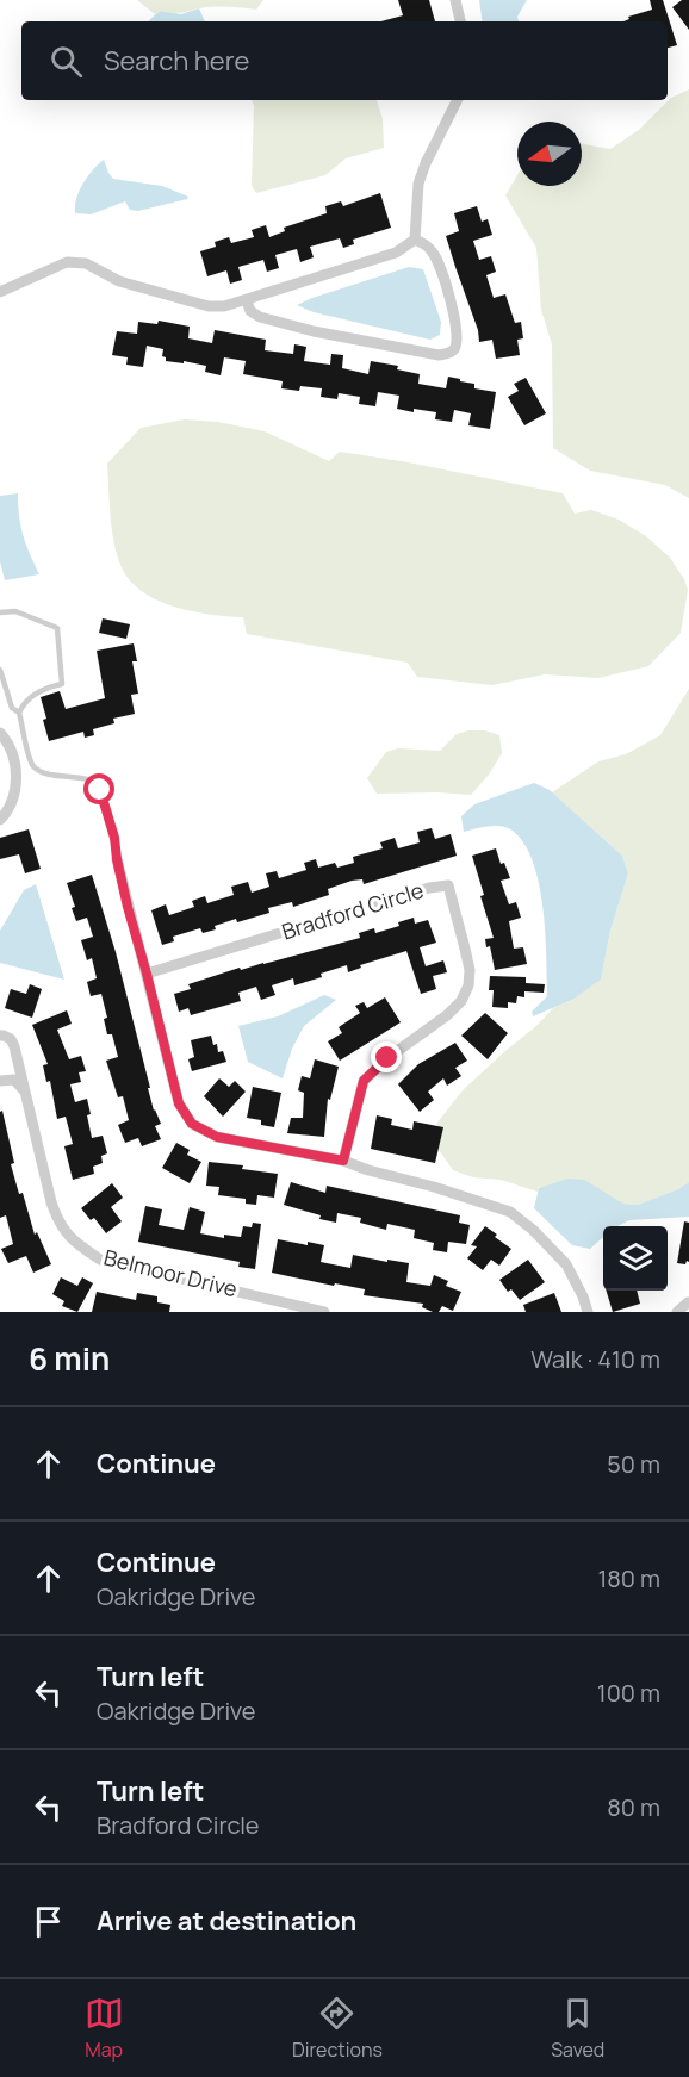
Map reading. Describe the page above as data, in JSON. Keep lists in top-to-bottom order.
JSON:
{
  "streets": {
    "street": ["Bradford Circle", "Belmoor Drive"]
  },
  "north": "left",
  "page": {
    "search": "Search here",
    "heading": ["6 min", "Walk · 410 m"],
    "list": [
      ["Continue", "50 m"],
      ["Continue", "Oakridge Drive", "180 m"],
      ["Turn left", "Oakridge Drive", "100 m"],
      ["Turn left", "Bradford Circle", "80 m"],
      "Arrive at destination"
    ],
    "nav": ["Map", "Directions", "Saved"]
  }
}
